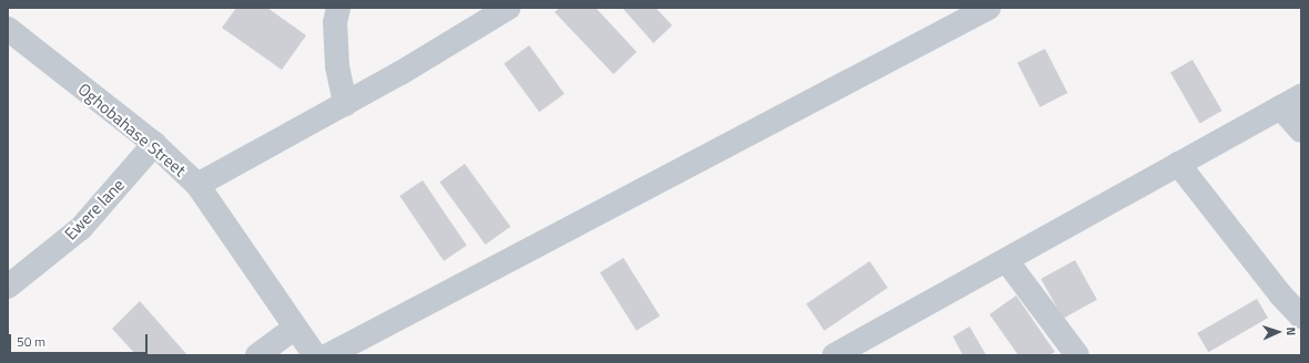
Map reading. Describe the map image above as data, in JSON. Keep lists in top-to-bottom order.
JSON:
{
  "streets": {
    "street": ["Oghobahase Street", "Ewere lane"]
  },
  "crossings": [
    ["Oghobahase Street", "Ewere lane"]
  ],
  "scale_bar": "50 m",
  "north": "right"
}
